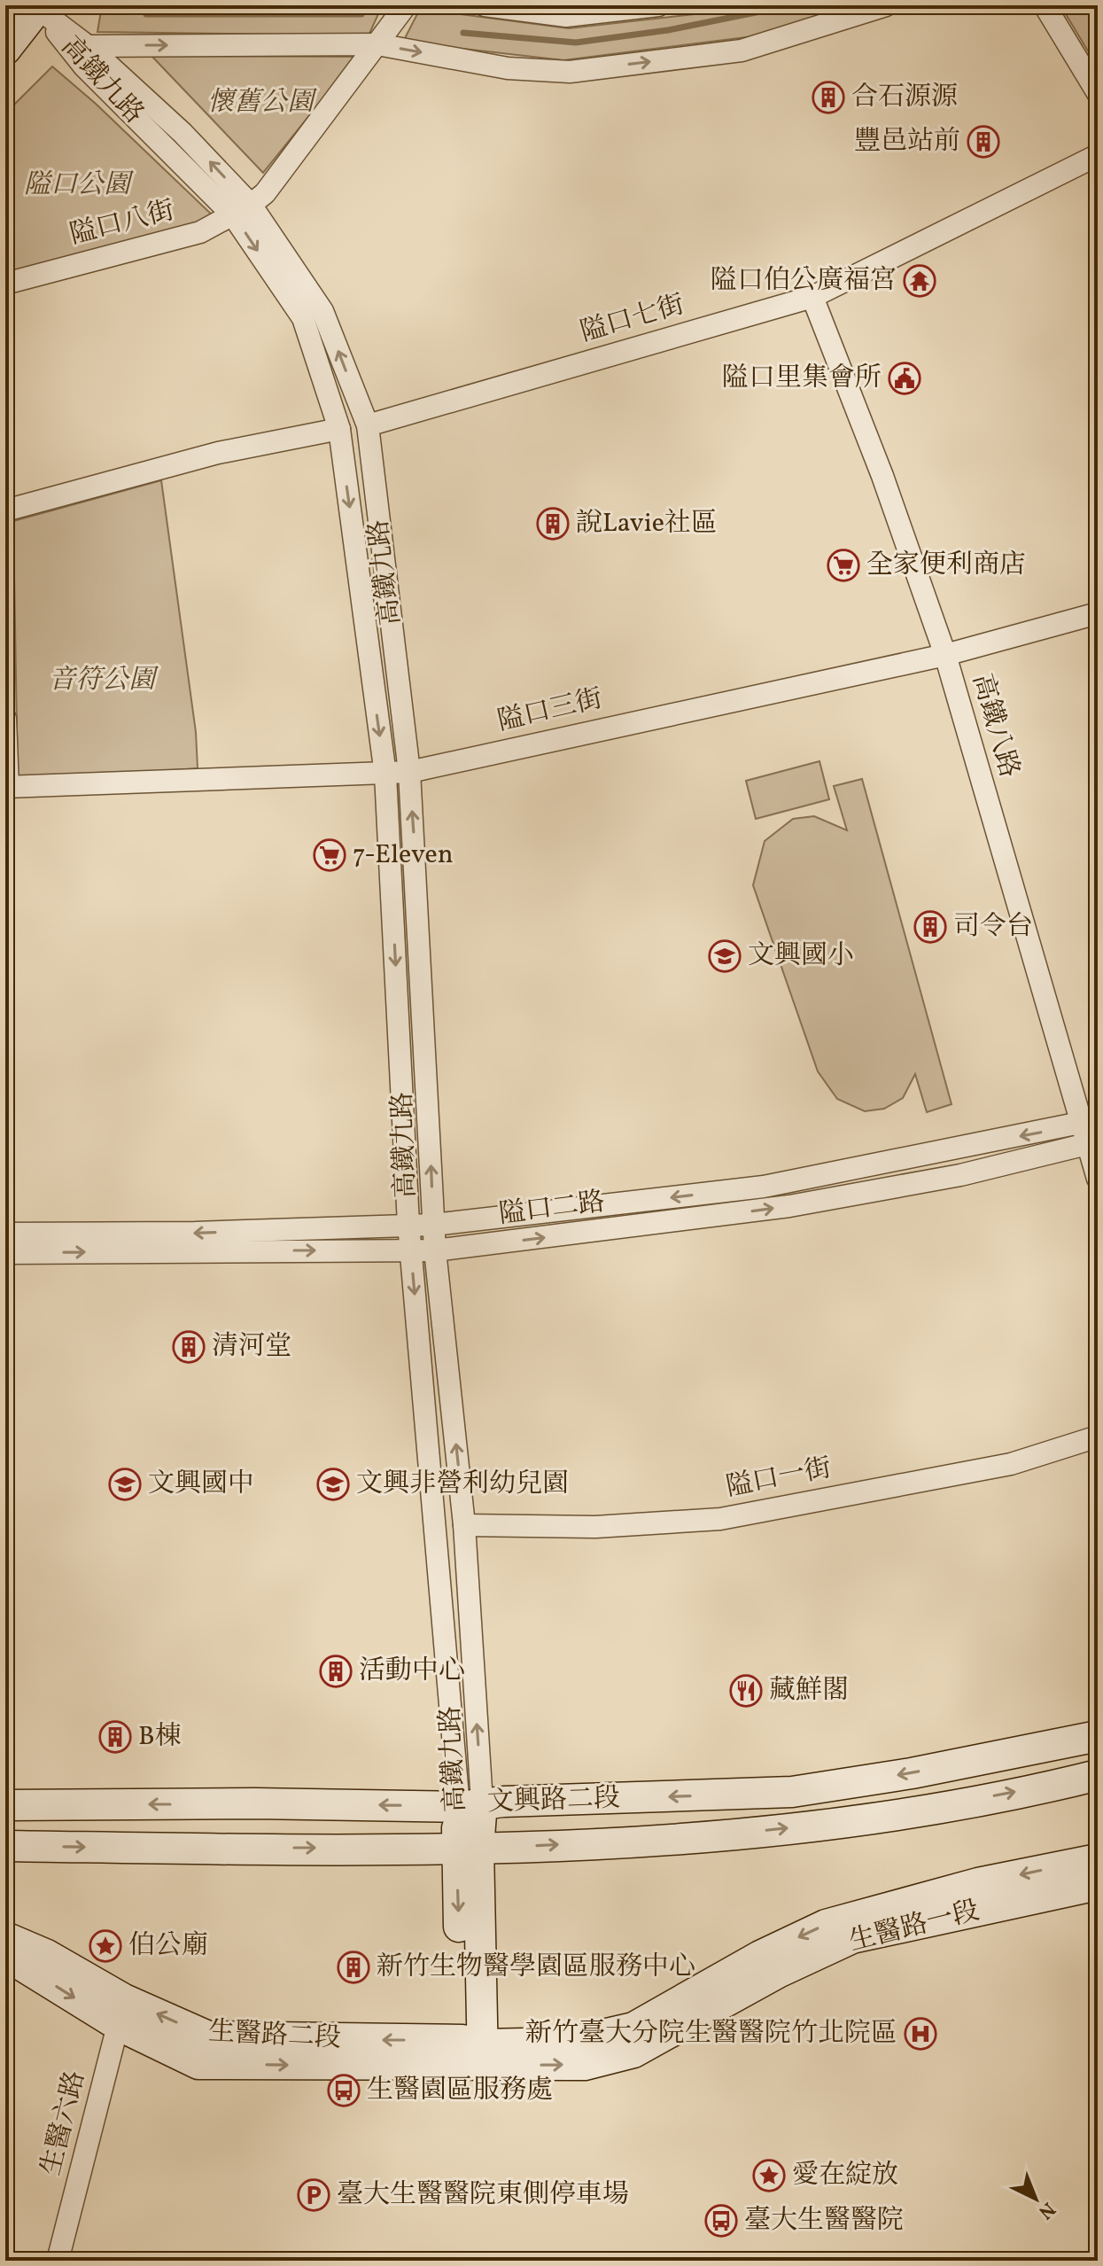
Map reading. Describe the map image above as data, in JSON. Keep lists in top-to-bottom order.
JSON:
{
  "streets": {
    "street": [
      "高鐵九路",
      "隘口八街",
      "隘口七街",
      "隘口三街",
      "高鐵八路",
      "隘口二路",
      "隘口一街",
      "文興路二段",
      "生醫路一段",
      "生醫路二段",
      "生醫六路"
    ]
  },
  "crossings": [
    ["高鐵九路", "隘口八街"],
    ["高鐵九路", "隘口七街"],
    ["高鐵九路", "隘口三街"],
    ["高鐵九路", "隘口二路"],
    ["高鐵九路", "隘口一街"],
    ["高鐵九路", "文興路二段"],
    ["高鐵九路", "生醫路一段"],
    ["高鐵九路", "生醫路二段"],
    ["隘口七街", "高鐵八路"],
    ["隘口三街", "高鐵八路"],
    ["高鐵八路", "隘口二路"],
    ["生醫路一段", "生醫路二段"],
    ["生醫路二段", "生醫六路"]
  ],
  "parks": ["懷舊公園", "隘口公園", "音符公園"],
  "places": {
    "building": [
      "合石源源",
      "豐邑站前",
      "說Lavie社區",
      "司令台",
      "清河堂",
      "活動中心",
      "B棟",
      "新竹生物醫學園區服務中心"
    ],
    "temple": ["隘口伯公廣福宮"],
    "public building": ["隘口里集會所"],
    "supermarket": ["全家便利商店", "7-Eleven"],
    "school or university": ["文興國小", "文興國中", "文興非營利幼兒園"],
    "restaurant": ["藏鮮閣"],
    "place": ["伯公廟", "愛在綻放"],
    "hospital": ["新竹臺大分院生醫醫院竹北院區"],
    "bus stop": ["生醫園區服務處", "臺大生醫醫院"],
    "parking": ["臺大生醫醫院東側停車場"]
  },
  "north": "bottom right"
}
